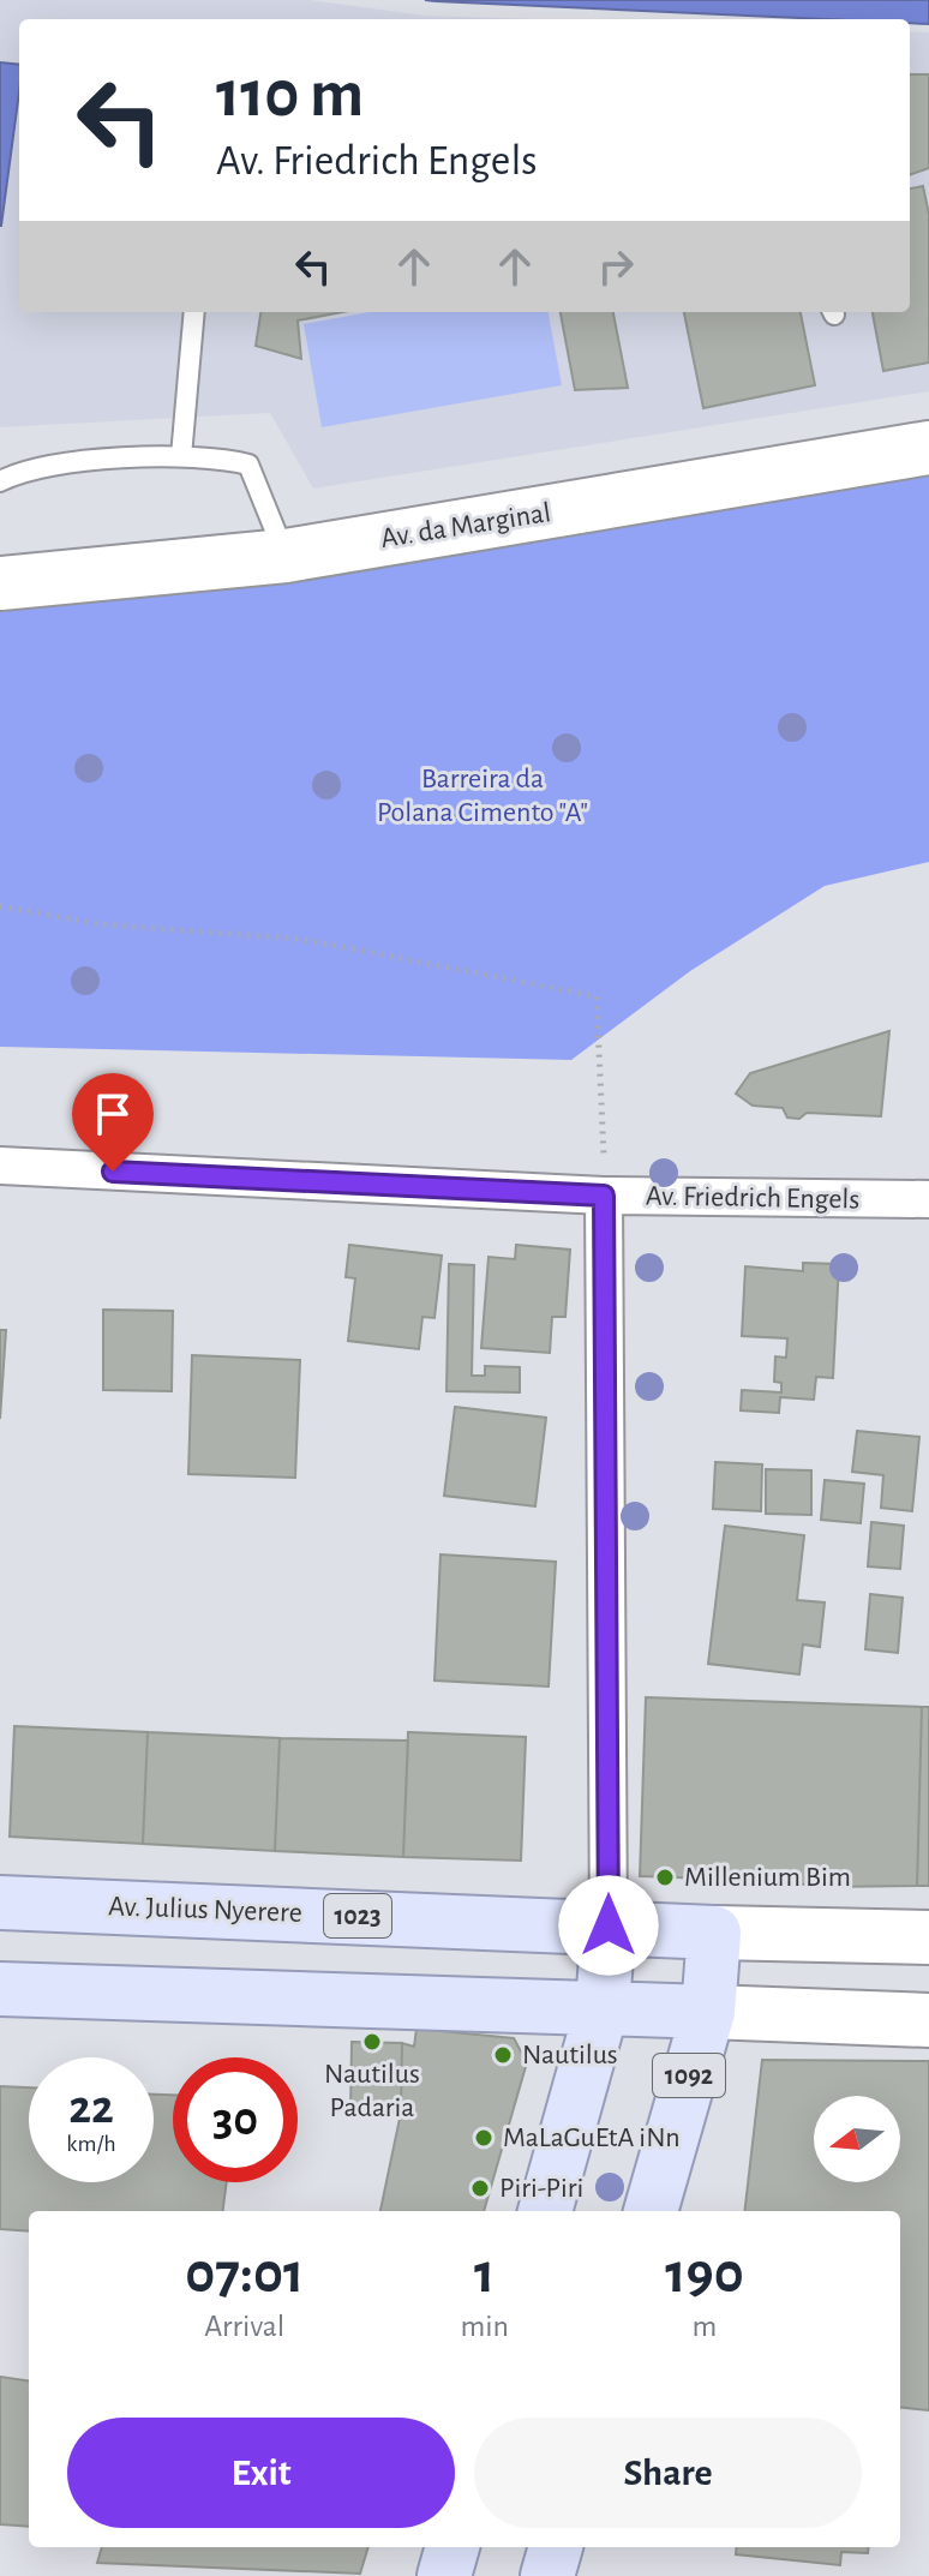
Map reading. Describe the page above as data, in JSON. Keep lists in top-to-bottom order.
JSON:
{
  "streets": {
    "main road": [
      "Av. da Marginal",
      "Av. Julius Nyerere",
      "1023",
      "1092"
    ],
    "street": ["Av. Friedrich Engels"]
  },
  "crossings": [
    ["Av. Julius Nyerere", "1092"]
  ],
  "parks": ["Barreira da Polana Cimento \"A\""],
  "places": [
    "Millenium Bim",
    "Nautilus Padaria",
    "Nautilus",
    "MaLaGuEtA iNn",
    "Piri-Piri"
  ],
  "north": "left",
  "page": {
    "turn": ["110 m", "Av. Friedrich Engels"],
    "speed": "22 km/h",
    "limit": "30",
    "eta": [
      "07:01",
      "Arrival",
      "1",
      "min",
      "190",
      "m"
    ],
    "buttons": ["Exit", "Share"]
  }
}
